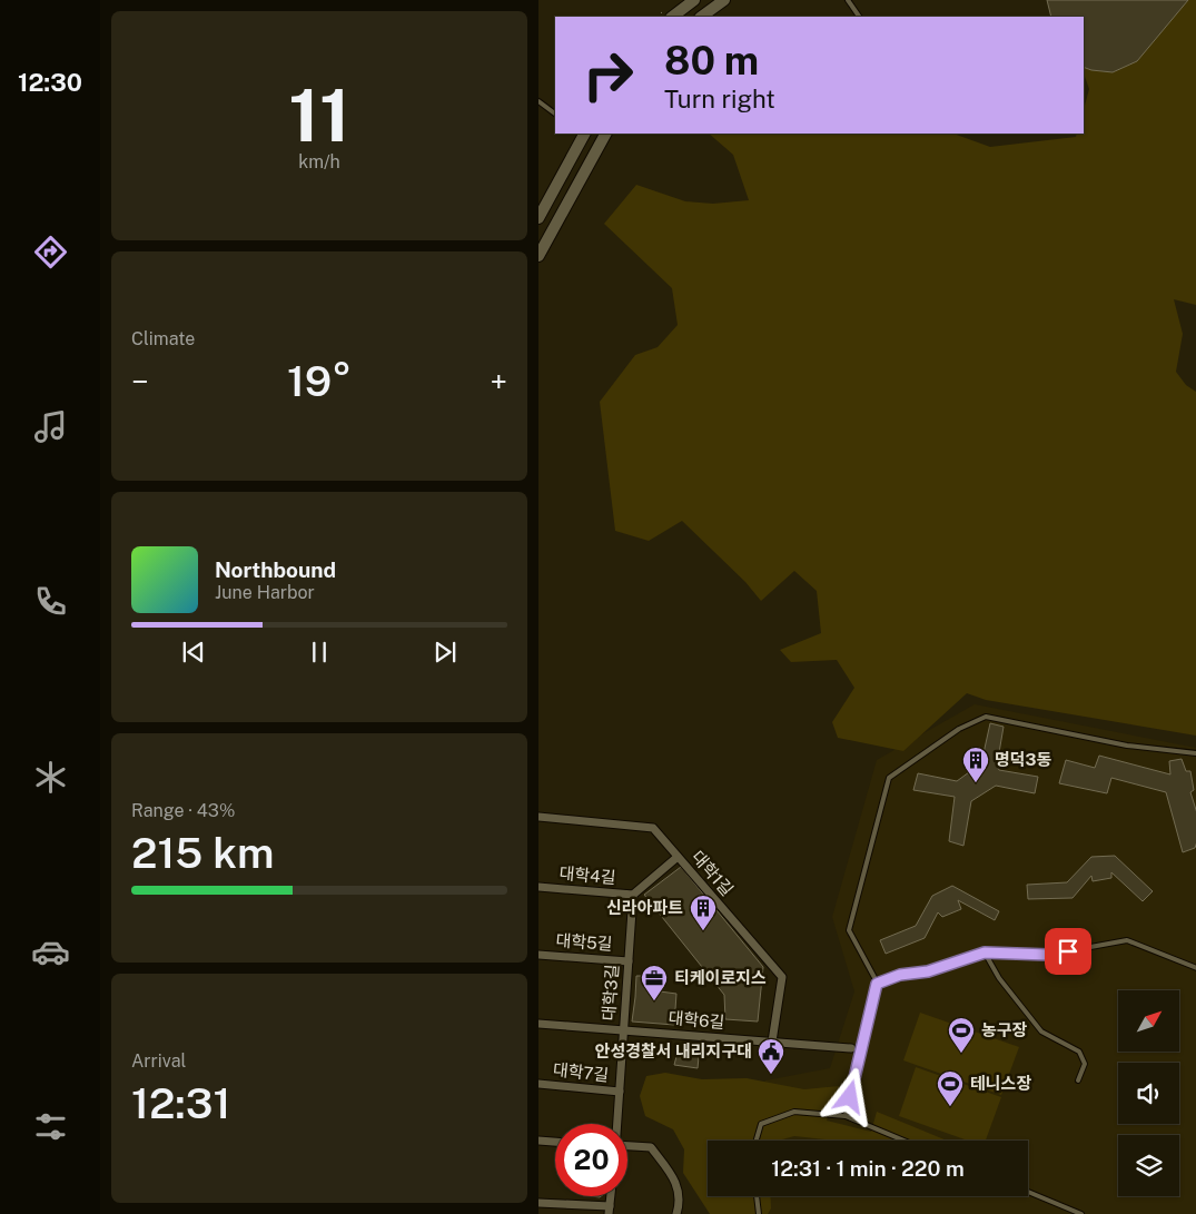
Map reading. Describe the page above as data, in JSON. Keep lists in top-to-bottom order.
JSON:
{
  "streets": {
    "street": [
      "대학1길",
      "대학4길",
      "대학5길",
      "대학3길",
      "대학6길",
      "대학7길"
    ]
  },
  "crossings": [
    ["대학1길", "대학6길"],
    ["대학4길", "대학3길"],
    ["대학5길", "대학3길"],
    ["대학3길", "대학6길"],
    ["대학3길", "대학7길"]
  ],
  "places": {
    "building": ["명덕3동", "신라아파트"],
    "office": ["티케이로지스"],
    "sports": ["농구장", "테니스장"],
    "public building": ["안성경찰서 내리지구대"]
  },
  "north": "top right",
  "page": {
    "tabs": "12:30",
    "tile": [
      ["11", "km/h"],
      "Climate",
      ["Range · 43%", "215 km"],
      ["Arrival", "12:31"]
    ],
    "turn": ["80 m", "Turn right"],
    "heat": ["−", "19°", "+"],
    "song": ["Northbound", "June Harbor"],
    "limit": "20",
    "trip": "12:31 · 1 min · 220 m"
  }
}
